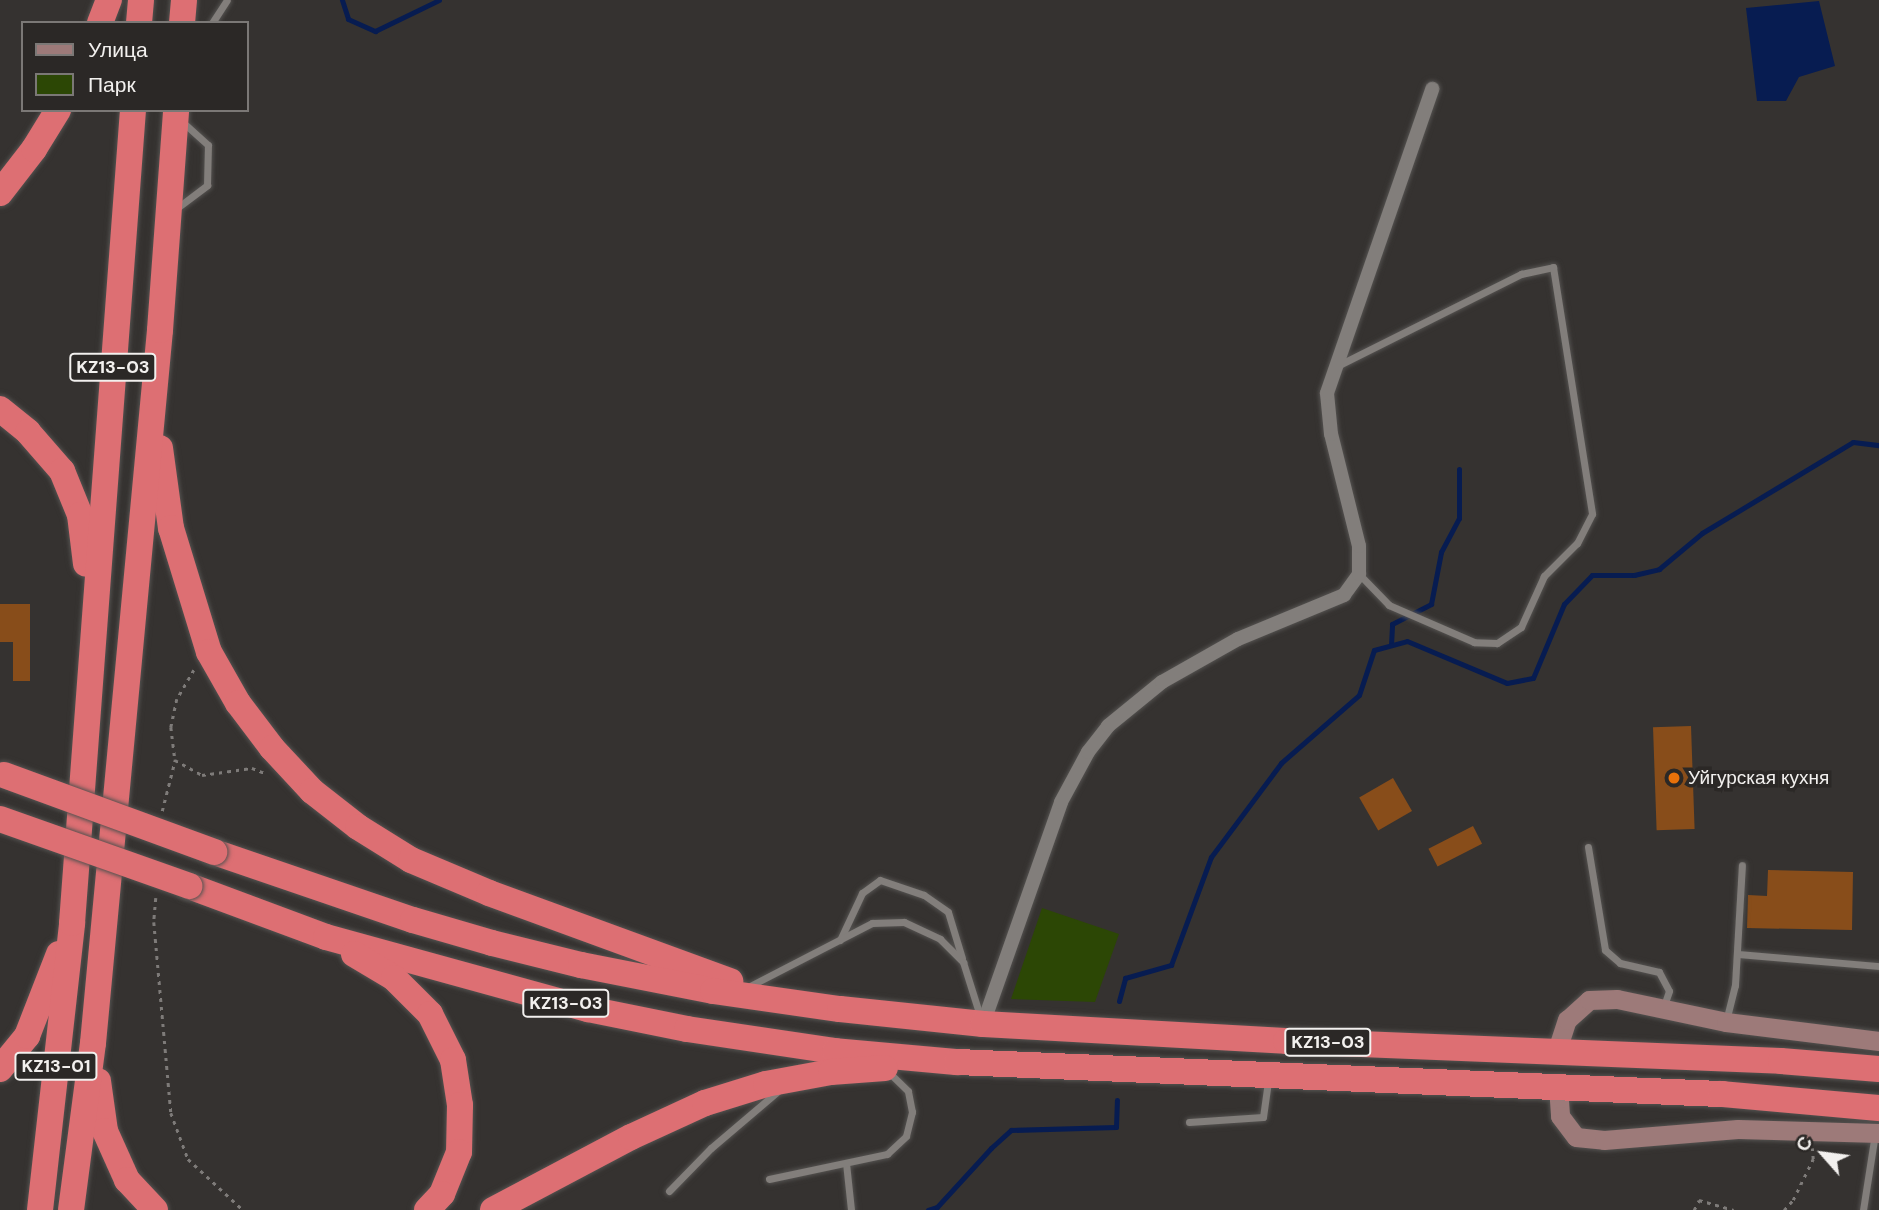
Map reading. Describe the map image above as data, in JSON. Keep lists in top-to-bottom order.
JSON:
{
  "streets": {
    "highway": ["KZ13-03", "KZ13-01"]
  },
  "crossings": [
    ["KZ13-03", "KZ13-01"]
  ],
  "places": ["Уйгурская кухня"],
  "legend": ["Улица", "Парк"],
  "north": "top left"
}
